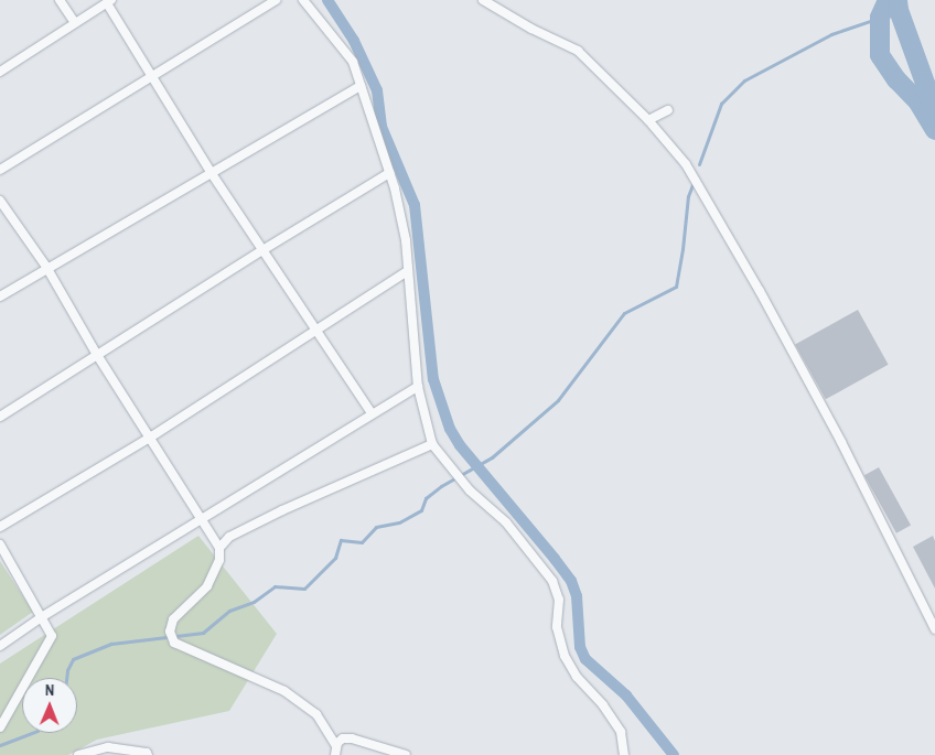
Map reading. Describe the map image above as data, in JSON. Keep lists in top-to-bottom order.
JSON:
{
  "north": "top"
}
